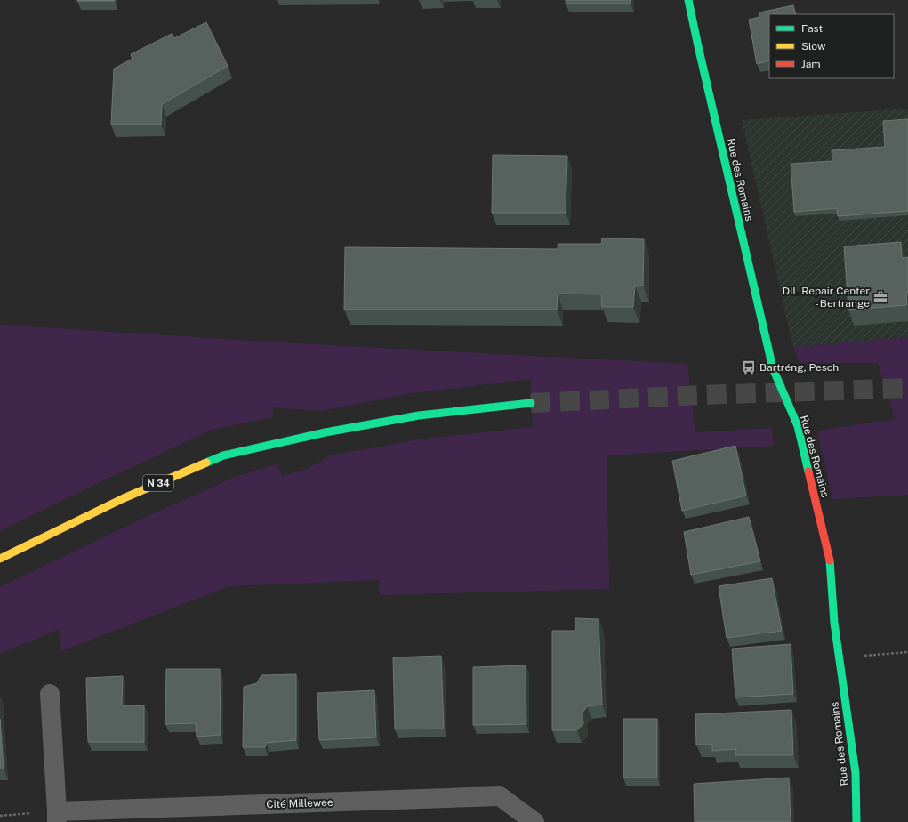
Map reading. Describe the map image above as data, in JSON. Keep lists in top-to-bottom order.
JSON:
{
  "streets": {
    "street": ["Rue des Romains", "N 34", "Cité Millewee"]
  },
  "places": {
    "office": ["DIL Repair Center - Bertrange"],
    "bus stop": ["Bartréng, Pesch"]
  },
  "legend": ["Fast", "Slow", "Jam"]
}
